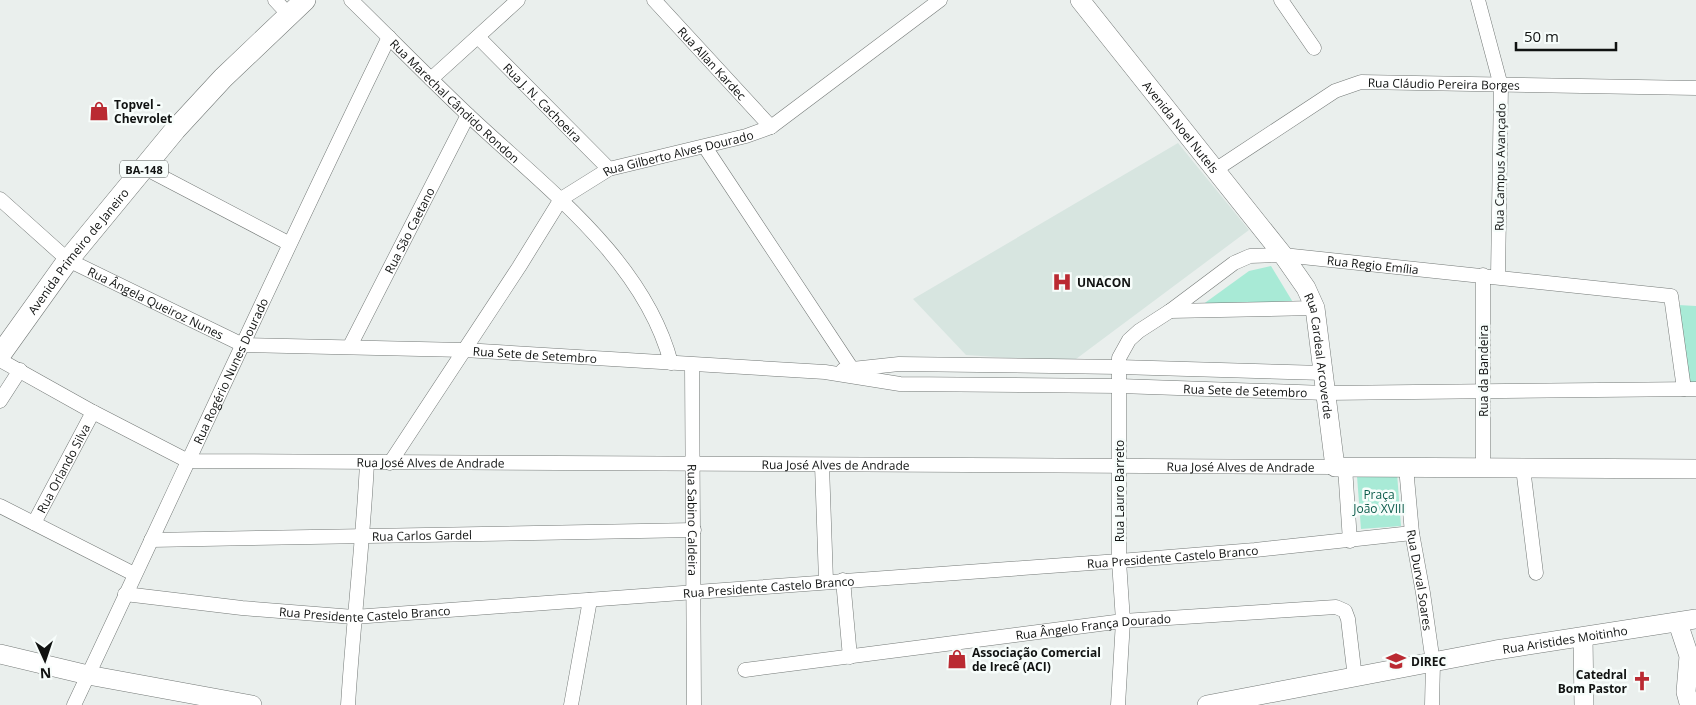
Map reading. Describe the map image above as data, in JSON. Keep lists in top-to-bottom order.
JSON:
{
  "streets": {
    "main road": ["BA-148", "Avenida Primeiro de Janeiro"],
    "street": [
      "Rua Allan Kardec",
      "Rua Cláudio Pereira Borges",
      "Rua Marechal Cândido Rondon",
      "Rua J. N. Cachoeira",
      "Avenida Noel Nutels",
      "Rua Gilberto Alves Dourado",
      "Rua Campus Avançado",
      "Rua São Caetano",
      "Rua Regio Emília",
      "Rua Ângela Queiroz Nunes",
      "Rua Sete de Setembro",
      "Rua Cardeal Arcoverde",
      "Rua Rogério Nunes Dourado",
      "Rua da Bandeira",
      "Rua José Alves de Andrade",
      "Rua Orlando Silva",
      "Rua Lauro Barreto",
      "Rua Sabino Caldeira",
      "Rua Carlos Gardel",
      "Rua Presidente Castelo Branco",
      "Rua Durval Soares",
      "Rua Ângelo França Dourado",
      "Rua Aristides Moitinho"
    ]
  },
  "crossings": [
    ["Rua Allan Kardec", "Rua Gilberto Alves Dourado"],
    ["Rua Cláudio Pereira Borges", "Avenida Noel Nutels"],
    ["Rua Cláudio Pereira Borges", "Rua Campus Avançado"],
    ["Rua Marechal Cândido Rondon", "Rua Gilberto Alves Dourado"],
    ["Rua Marechal Cândido Rondon", "Rua São Caetano"],
    ["Rua Marechal Cândido Rondon", "Rua Sete de Setembro"],
    ["Rua Marechal Cândido Rondon", "Rua Rogério Nunes Dourado"],
    ["Rua J. N. Cachoeira", "Rua Gilberto Alves Dourado"],
    ["Avenida Noel Nutels", "Rua Regio Emília"],
    ["Avenida Noel Nutels", "Rua Cardeal Arcoverde"],
    ["Rua Gilberto Alves Dourado", "Rua Sete de Setembro"],
    ["Rua Gilberto Alves Dourado", "Rua José Alves de Andrade"],
    ["Rua Campus Avançado", "Rua Regio Emília"],
    ["Rua São Caetano", "Rua Sete de Setembro"],
    ["Avenida Primeiro de Janeiro", "Rua Ângela Queiroz Nunes"],
    ["Rua Regio Emília", "Rua Sete de Setembro"],
    ["Rua Regio Emília", "Rua Cardeal Arcoverde"],
    ["Rua Regio Emília", "Rua da Bandeira"],
    ["Rua Regio Emília", "Rua Lauro Barreto"],
    ["Rua Ângela Queiroz Nunes", "Rua Sete de Setembro"],
    ["Rua Ângela Queiroz Nunes", "Rua Rogério Nunes Dourado"],
    ["Rua Sete de Setembro", "Rua Cardeal Arcoverde"],
    ["Rua Sete de Setembro", "Rua Rogério Nunes Dourado"],
    ["Rua Sete de Setembro", "Rua da Bandeira"],
    ["Rua Sete de Setembro", "Rua Lauro Barreto"],
    ["Rua Sete de Setembro", "Rua Sabino Caldeira"],
    ["Rua Cardeal Arcoverde", "Rua José Alves de Andrade"],
    ["Rua Rogério Nunes Dourado", "Rua José Alves de Andrade"],
    ["Rua Rogério Nunes Dourado", "Rua Carlos Gardel"],
    ["Rua Rogério Nunes Dourado", "Rua Presidente Castelo Branco"],
    ["Rua da Bandeira", "Rua José Alves de Andrade"],
    ["Rua José Alves de Andrade", "Rua Orlando Silva"],
    ["Rua José Alves de Andrade", "Rua Lauro Barreto"],
    ["Rua José Alves de Andrade", "Rua Sabino Caldeira"],
    ["Rua José Alves de Andrade", "Rua Durval Soares"],
    ["Rua Lauro Barreto", "Rua Presidente Castelo Branco"],
    ["Rua Lauro Barreto", "Rua Ângelo França Dourado"],
    ["Rua Sabino Caldeira", "Rua Carlos Gardel"],
    ["Rua Sabino Caldeira", "Rua Presidente Castelo Branco"],
    ["Rua Presidente Castelo Branco", "Rua Durval Soares"],
    ["Rua Durval Soares", "Rua Aristides Moitinho"],
    ["Rua Ângelo França Dourado", "Rua Aristides Moitinho"]
  ],
  "parks": ["Praça João XVIII"],
  "places": {
    "shop": ["Topvel - Chevrolet", "Associação Comercial de Irecê (ACI)"],
    "hospital": ["UNACON"],
    "school or university": ["DIREC"],
    "church": ["Catedral Bom Pastor"]
  },
  "scale_bar": "50 m",
  "north": "bottom"
}
